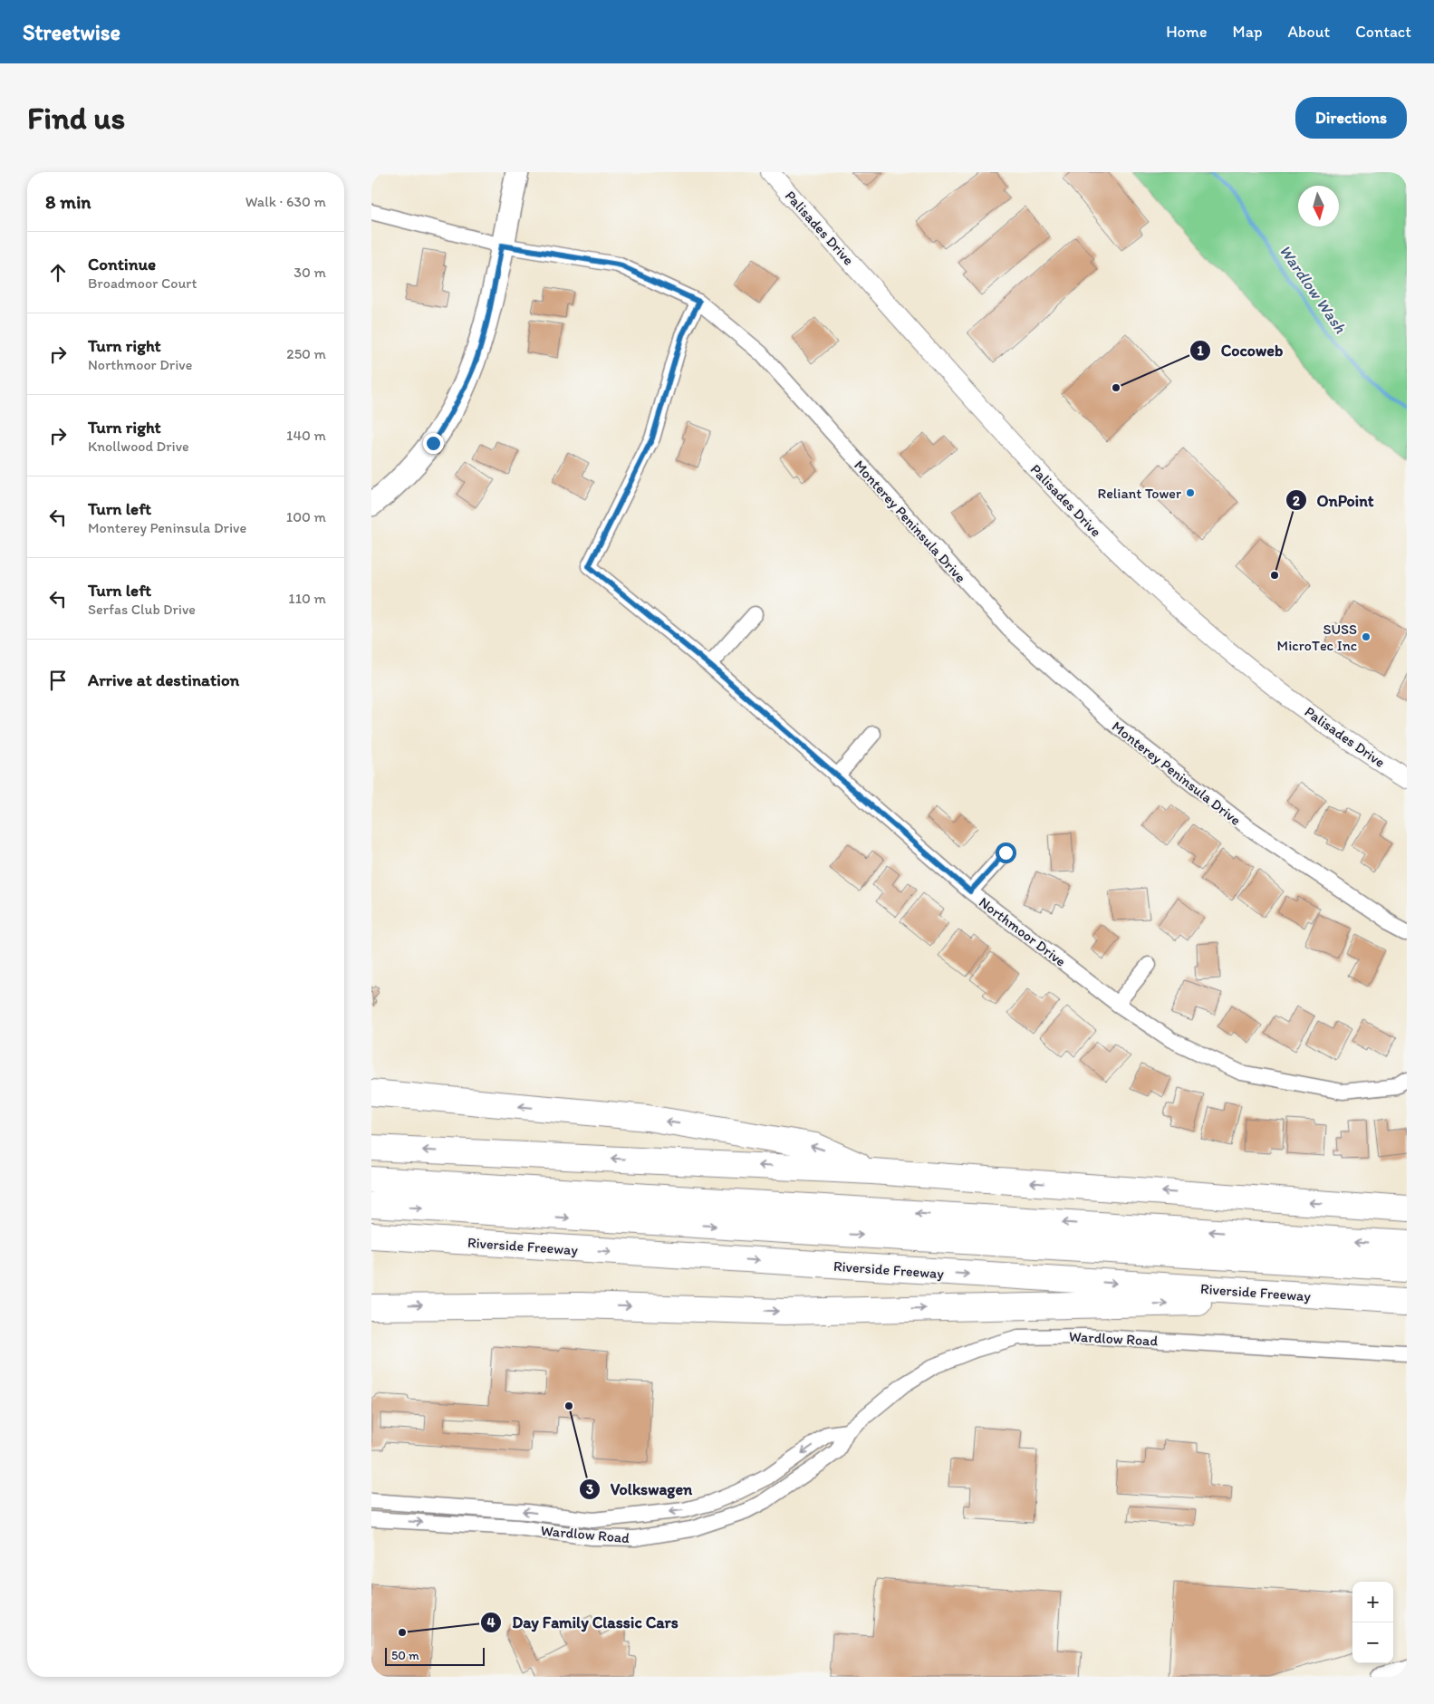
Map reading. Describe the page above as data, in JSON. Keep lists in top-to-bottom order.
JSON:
{
  "streets": {
    "highway": ["Riverside Freeway"],
    "street": [
      "Palisades Drive",
      "Monterey Peninsula Drive",
      "Northmoor Drive",
      "Wardlow Road"
    ]
  },
  "crossings": [
    ["Monterey Peninsula Drive", "Northmoor Drive"]
  ],
  "water": ["Wardlow Wash"],
  "places": [
    "Cocoweb",
    "Reliant Tower",
    "OnPoint",
    "SUSS MicroTec Inc",
    "Volkswagen",
    "Day Family Classic Cars"
  ],
  "scale_bar": "50 m",
  "north": "bottom",
  "page": {
    "header": "Streetwise",
    "nav": [
      "Home",
      "Map",
      "About",
      "Contact"
    ],
    "buttons": "Directions",
    "title": "Find us",
    "heading": ["8 min", "Walk · 630 m"],
    "list": [
      ["Continue", "Broadmoor Court", "30 m"],
      ["Turn right", "Northmoor Drive", "250 m"],
      ["Turn right", "Knollwood Drive", "140 m"],
      ["Turn left", "Monterey Peninsula Drive", "100 m"],
      ["Turn left", "Serfas Club Drive", "110 m"],
      "Arrive at destination"
    ],
    "map_buttons": ["+", "−"],
    "scale": "50 m"
  }
}
